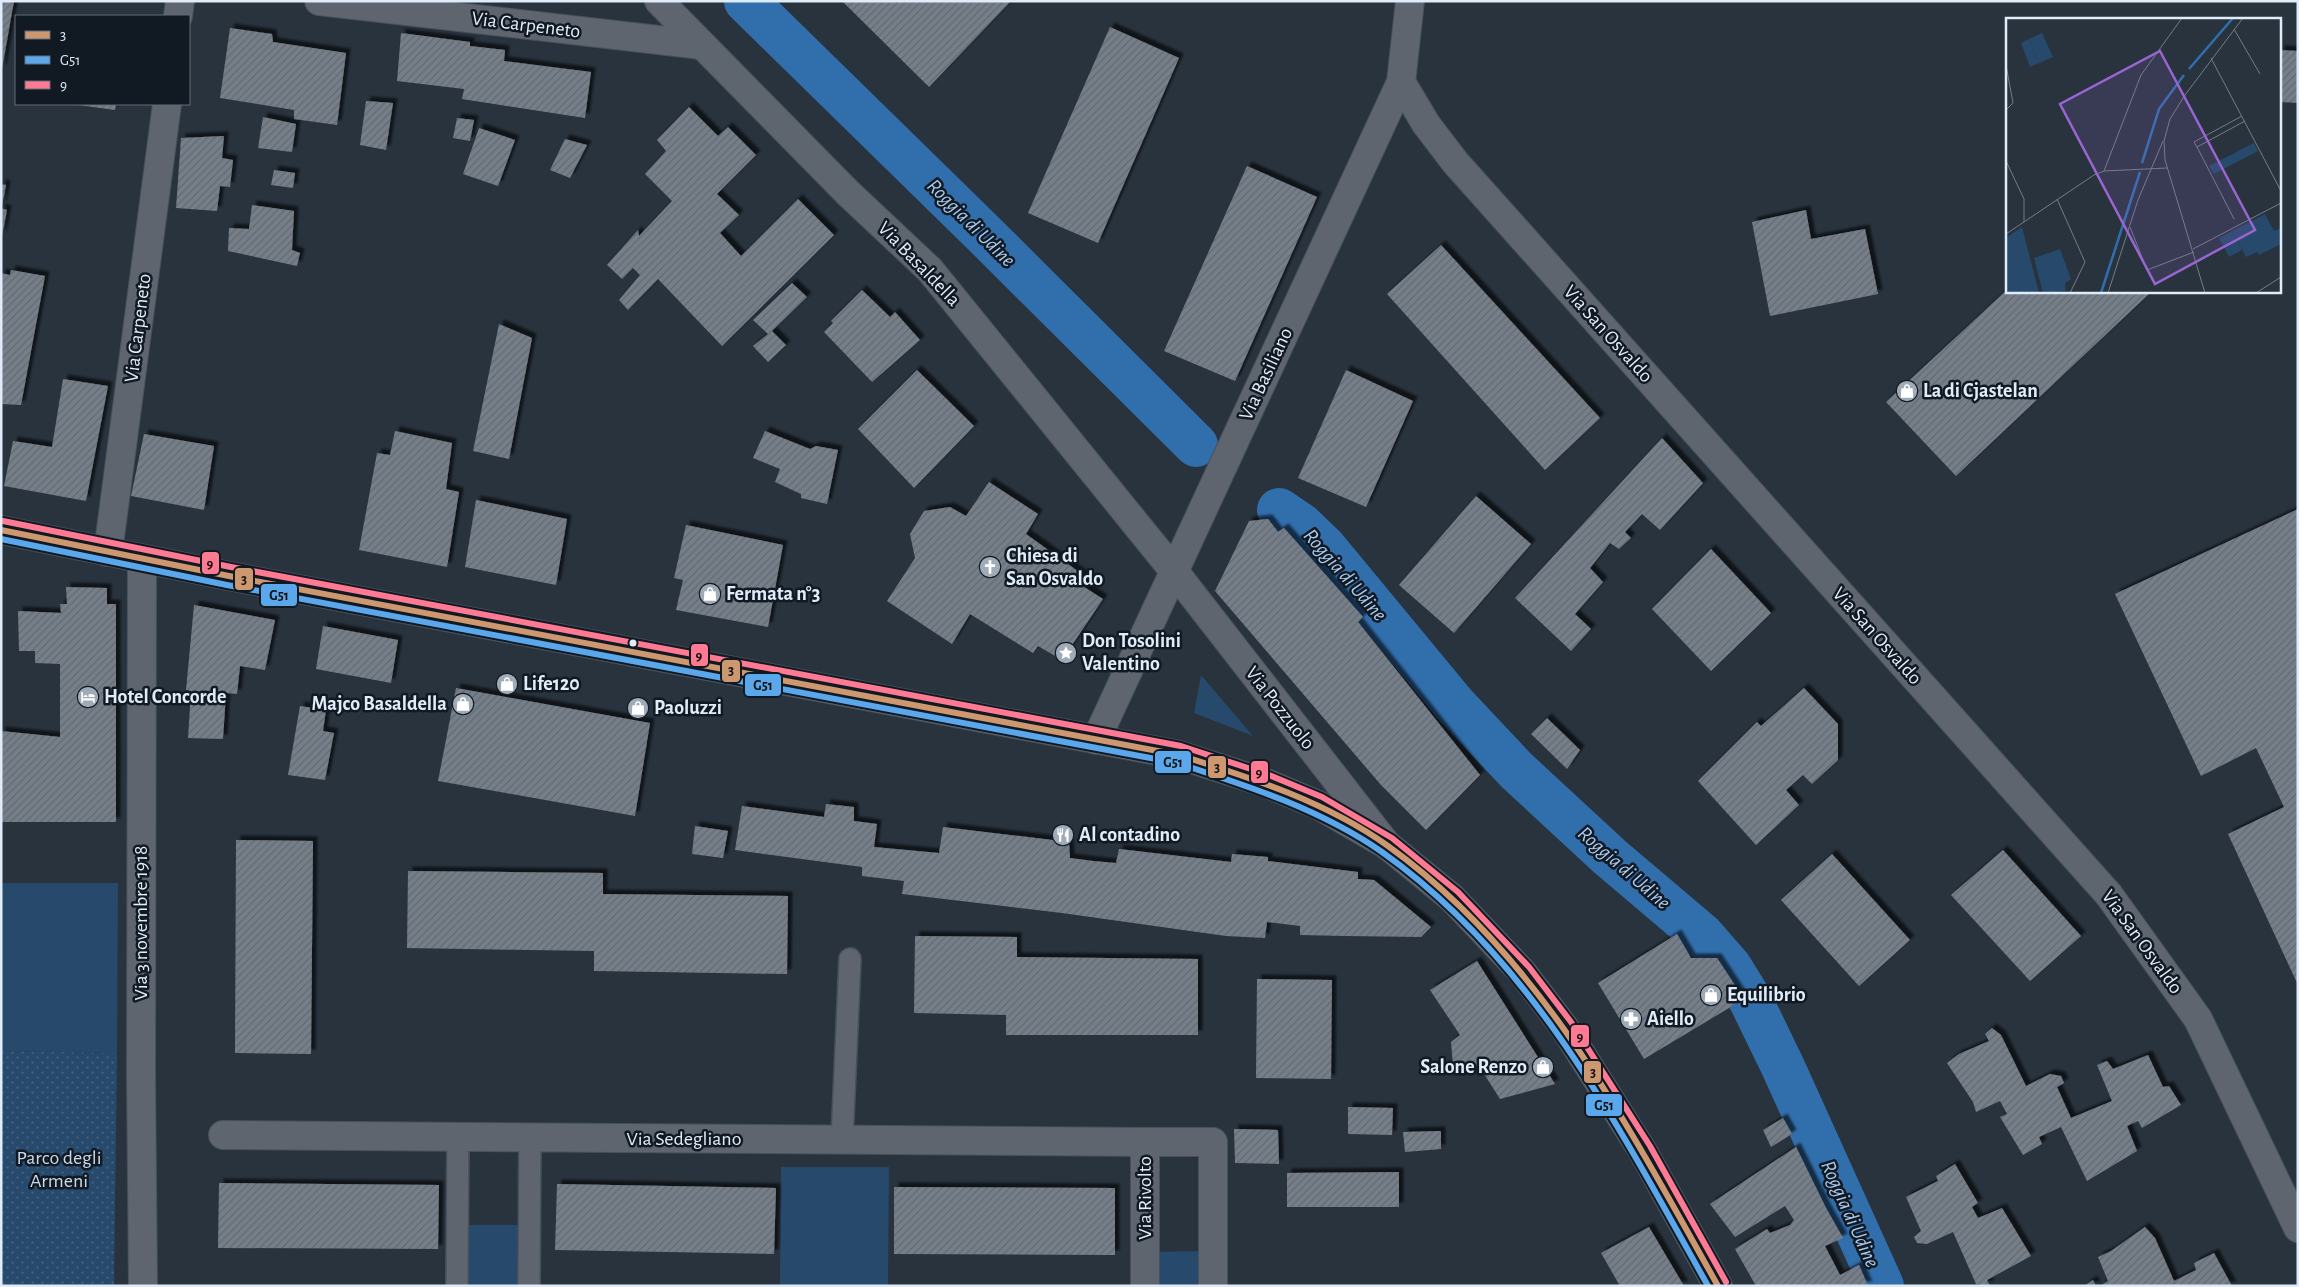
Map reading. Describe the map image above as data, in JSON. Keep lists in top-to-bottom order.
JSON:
{
  "streets": {
    "main road": ["Via Pozzuolo"],
    "street": [
      "Via Carpeneto",
      "Via Basaldella",
      "Via San Osvaldo",
      "Via Basiliano",
      "Via 3 novembre 1918",
      "Via Sedegliano",
      "Via Rivolto"
    ]
  },
  "crossings": [
    ["Via Carpeneto", "Via Basaldella"],
    ["Via Carpeneto", "Via Pozzuolo"],
    ["Via Basaldella", "Via Basiliano"],
    ["Via Basaldella", "Via Pozzuolo"],
    ["Via San Osvaldo", "Via Basiliano"],
    ["Via Basiliano", "Via Pozzuolo"],
    ["Via Pozzuolo", "Via 3 novembre 1918"],
    ["Via Sedegliano", "Via Rivolto"]
  ],
  "water": ["Roggia di Udine"],
  "parks": ["Parco degli Armeni"],
  "places": {
    "shop": [
      "La di Cjastelan",
      "Fermata n°3",
      "Life120",
      "Majco Basaldella",
      "Paoluzzi",
      "Equilibrio",
      "Salone Renzo"
    ],
    "church": ["Chiesa di San Osvaldo"],
    "place": ["Don Tosolini Valentino"],
    "hotel": ["Hotel Concorde"],
    "restaurant": ["Al contadino"],
    "pharmacy": ["Aiello"]
  },
  "lines": ["transit line 9", "transit line 3", "transit line G51"],
  "legend": ["3", "G51", "9"]
}
